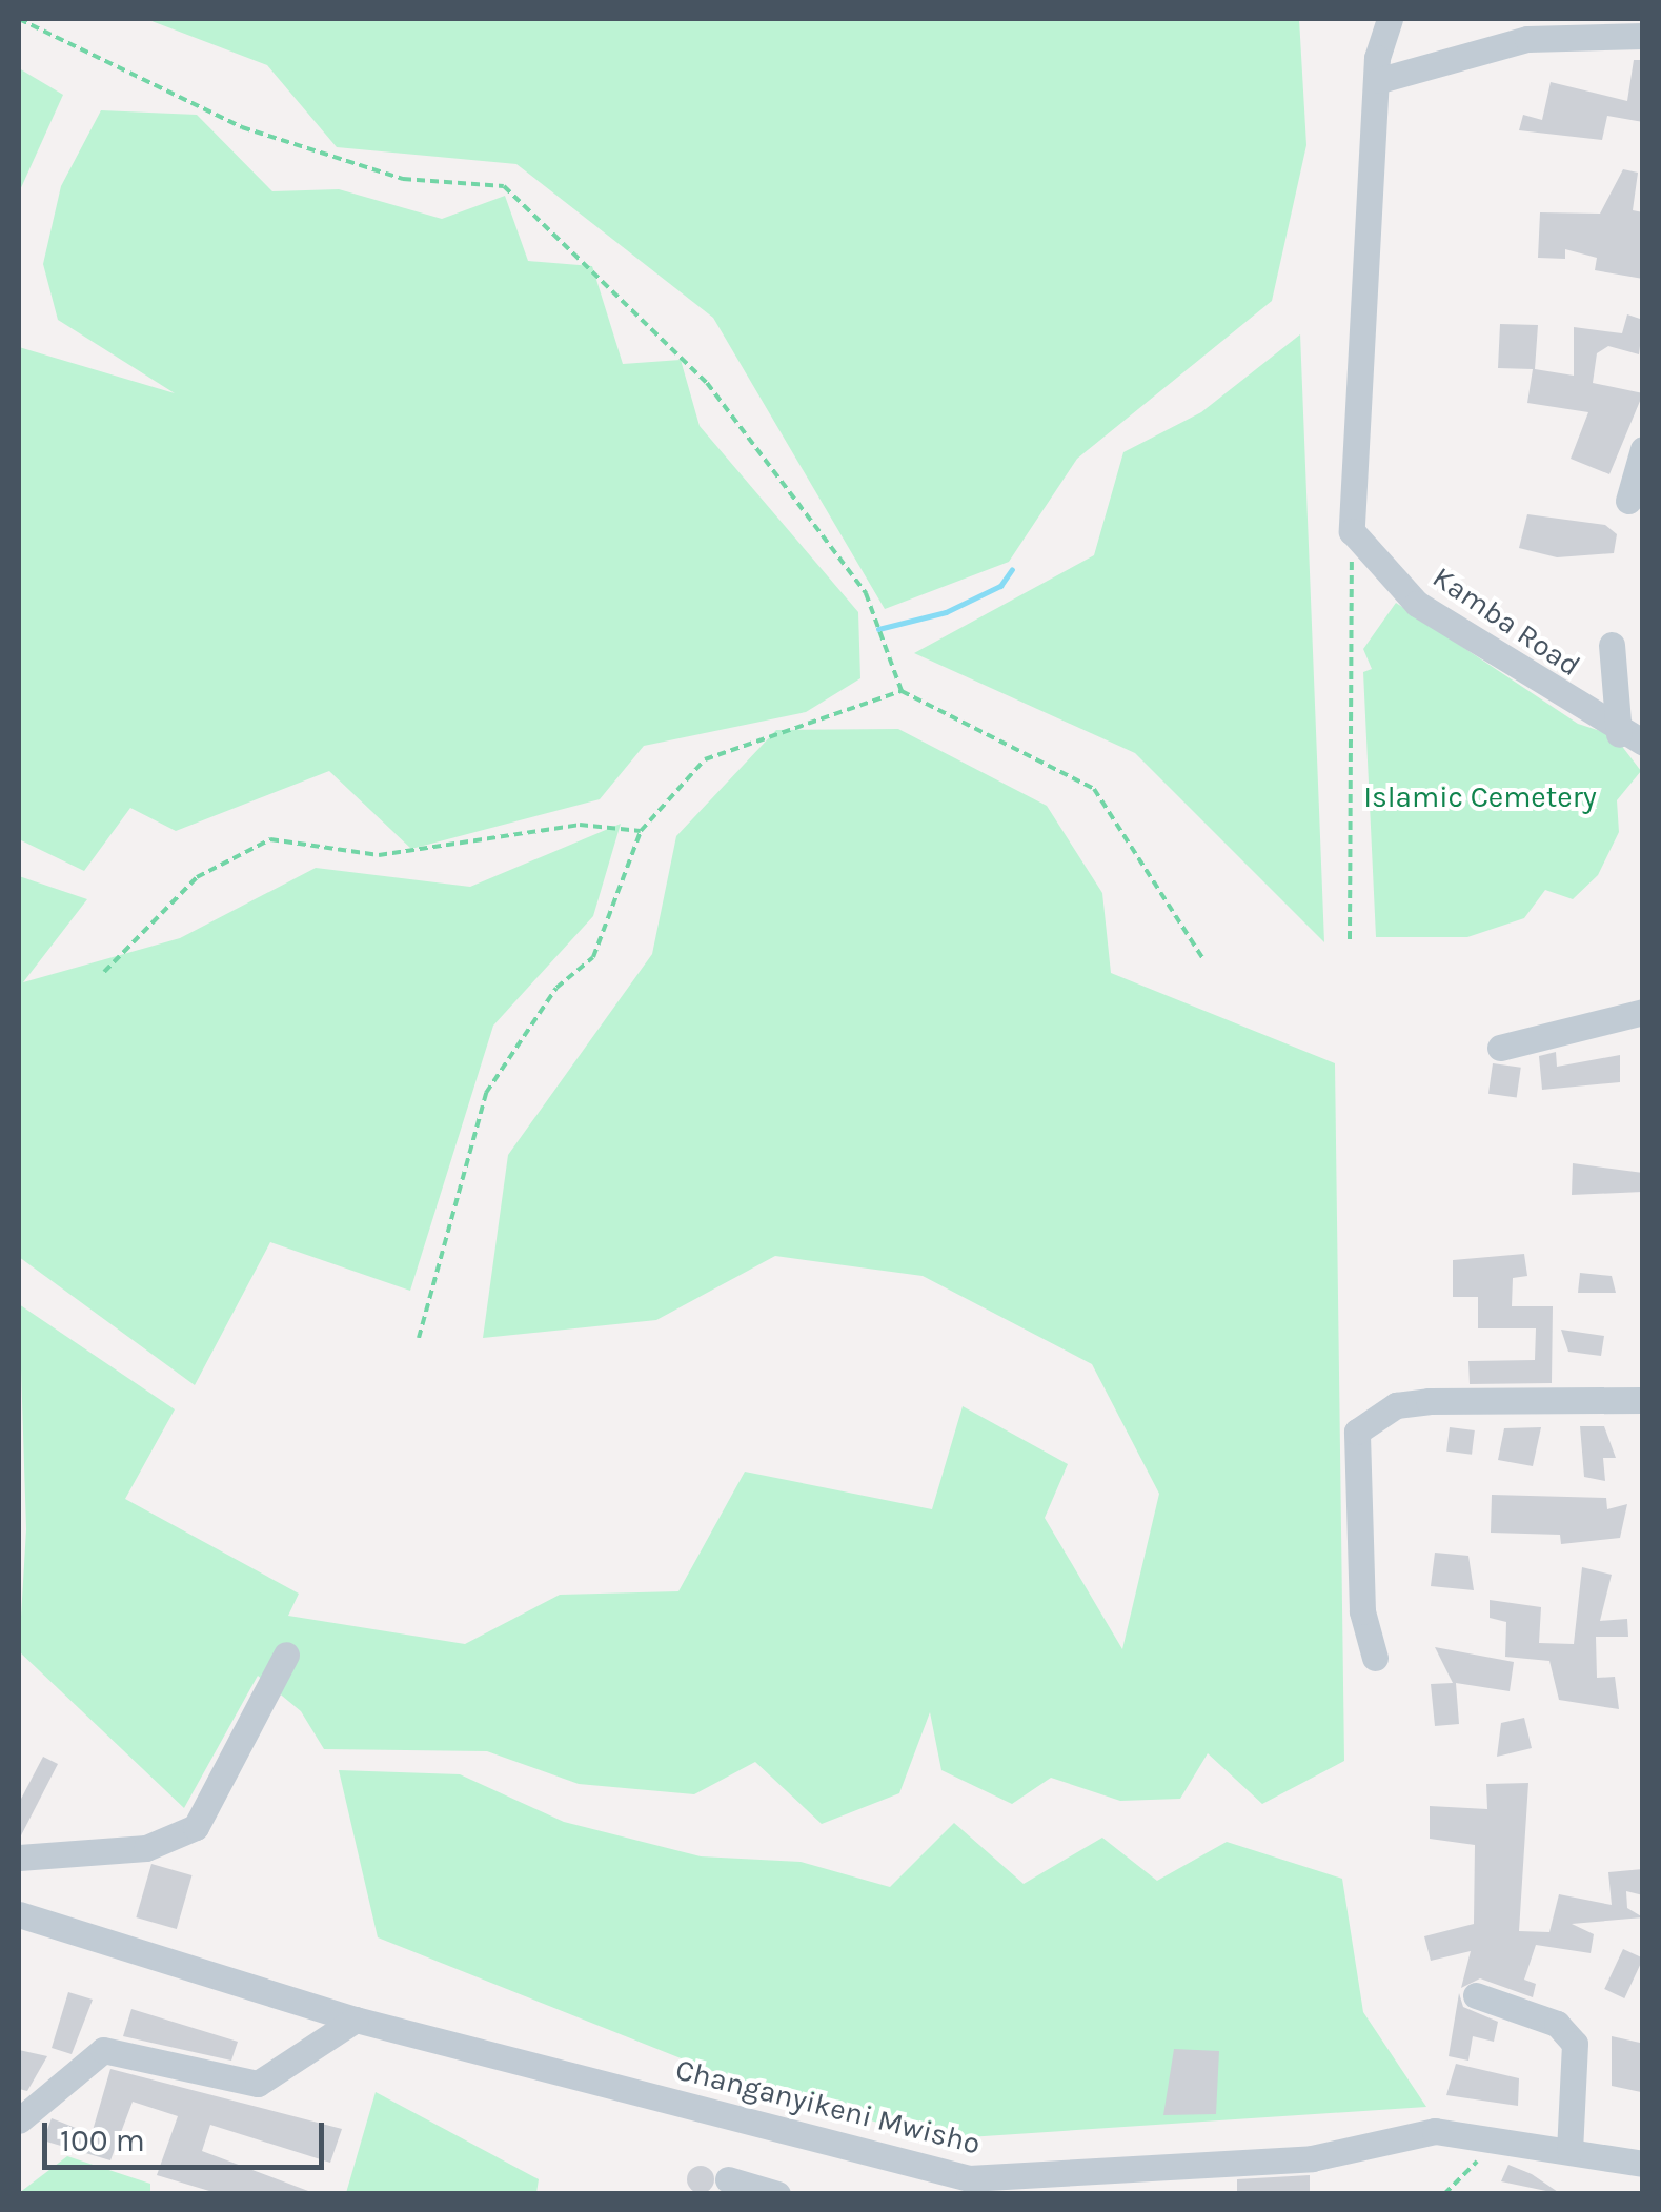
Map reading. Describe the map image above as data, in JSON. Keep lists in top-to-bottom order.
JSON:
{
  "streets": {
    "street": ["Kamba Road", "Changanyikeni Mwisho"]
  },
  "parks": ["Islamic Cemetery"],
  "scale_bar": "100 m"
}
